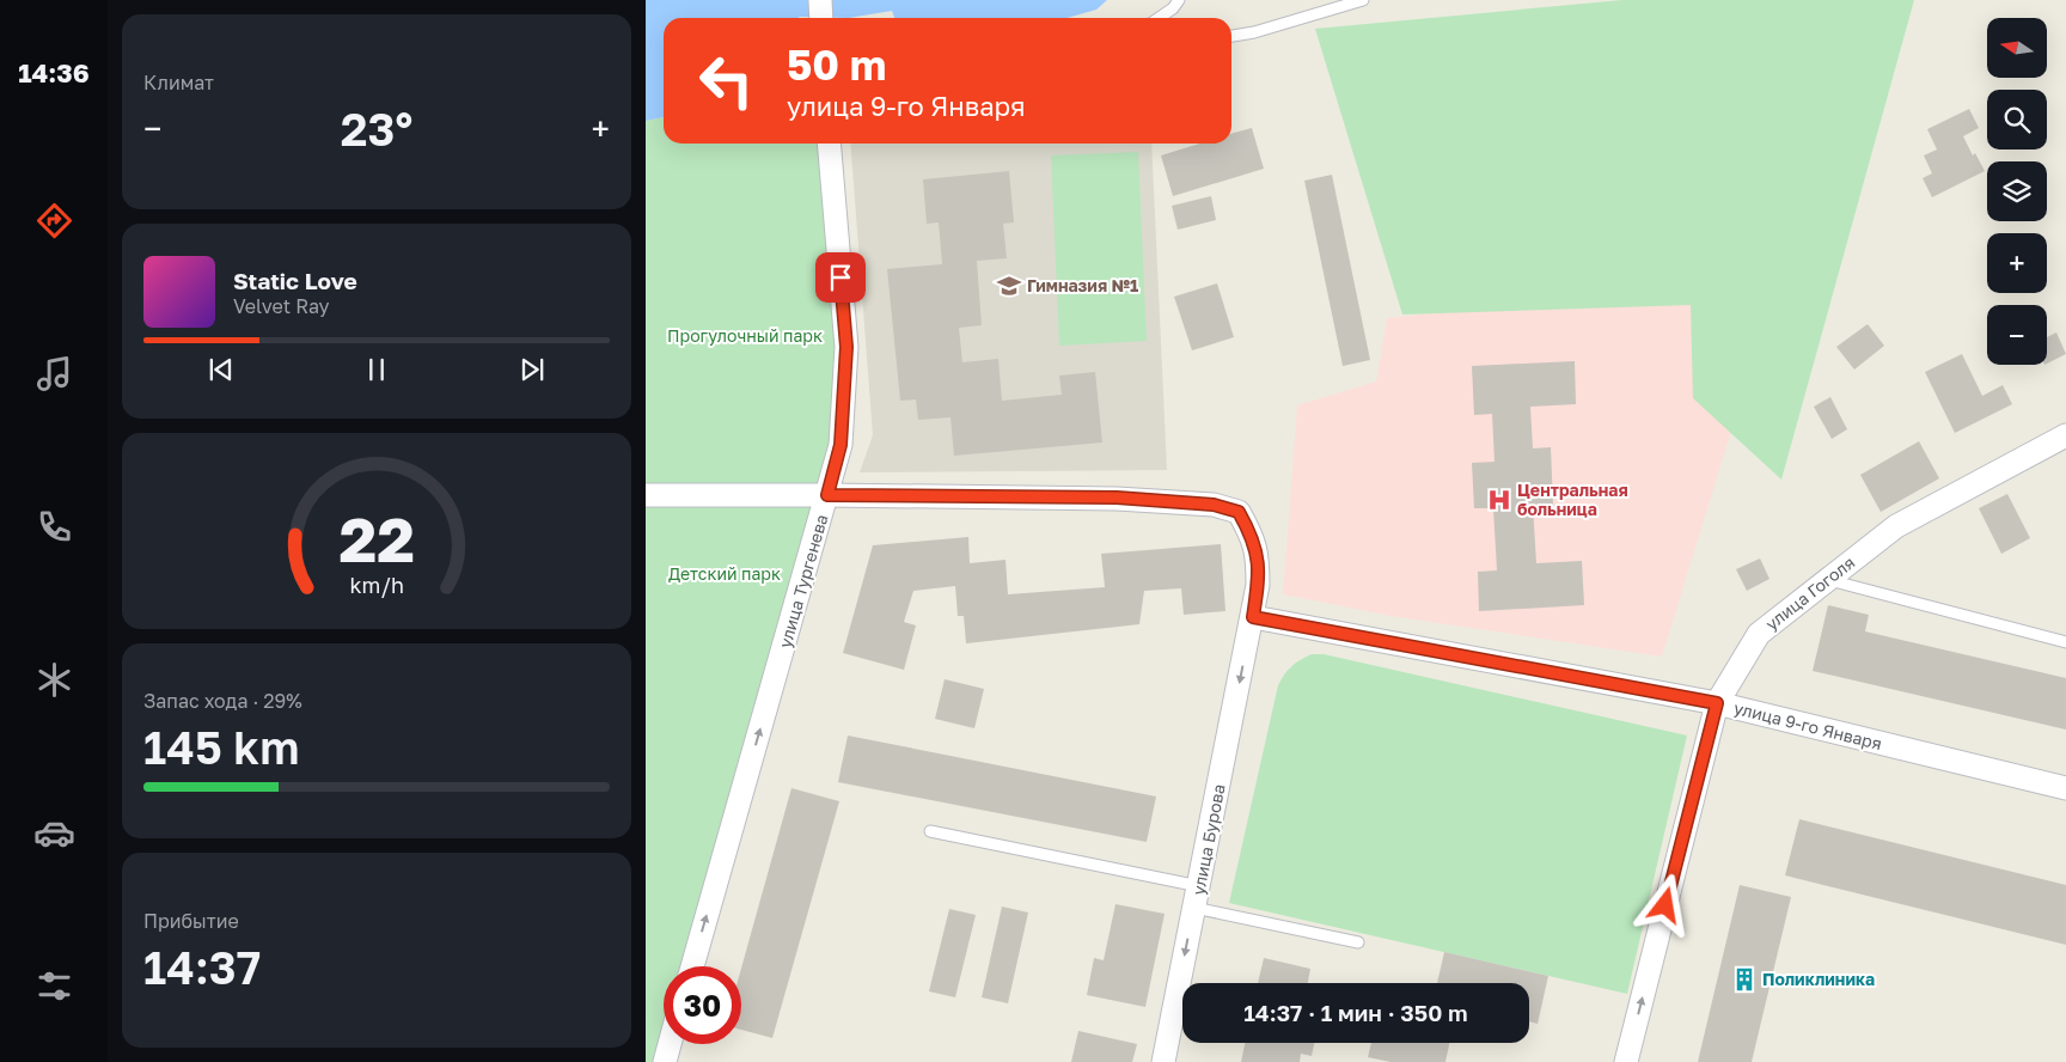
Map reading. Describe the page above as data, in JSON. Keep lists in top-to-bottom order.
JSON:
{
  "streets": {
    "street": [
      "улица Тургенева",
      "улица Гоголя",
      "улица 9-го Января",
      "улица Бурова"
    ]
  },
  "crossings": [
    ["улица Гоголя", "улица 9-го Января"],
    ["улица 9-го Января", "улица Бурова"]
  ],
  "one_way": ["улица Тургенева", "улица Гоголя", "улица Бурова"],
  "parks": ["Прогулочный парк", "Детский парк"],
  "places": {
    "school or university": ["Гимназия №1"],
    "hospital": ["Центральная больница"],
    "building": ["Поликлиника"]
  },
  "north": "left",
  "page": {
    "tabs": "14:36",
    "tile": [
      "Климат",
      ["Запас хода · 29%", "145 km"],
      ["Прибытие", "14:37"]
    ],
    "map_buttons": ["+", "−"],
    "turn": ["50 m", "улица 9-го Января"],
    "heat": ["−", "23°", "+"],
    "song": ["Static Love", "Velvet Ray"],
    "limit": "30",
    "trip": "14:37 · 1 мин · 350 m",
    "gauge": ["22", "km/h"]
  }
}
